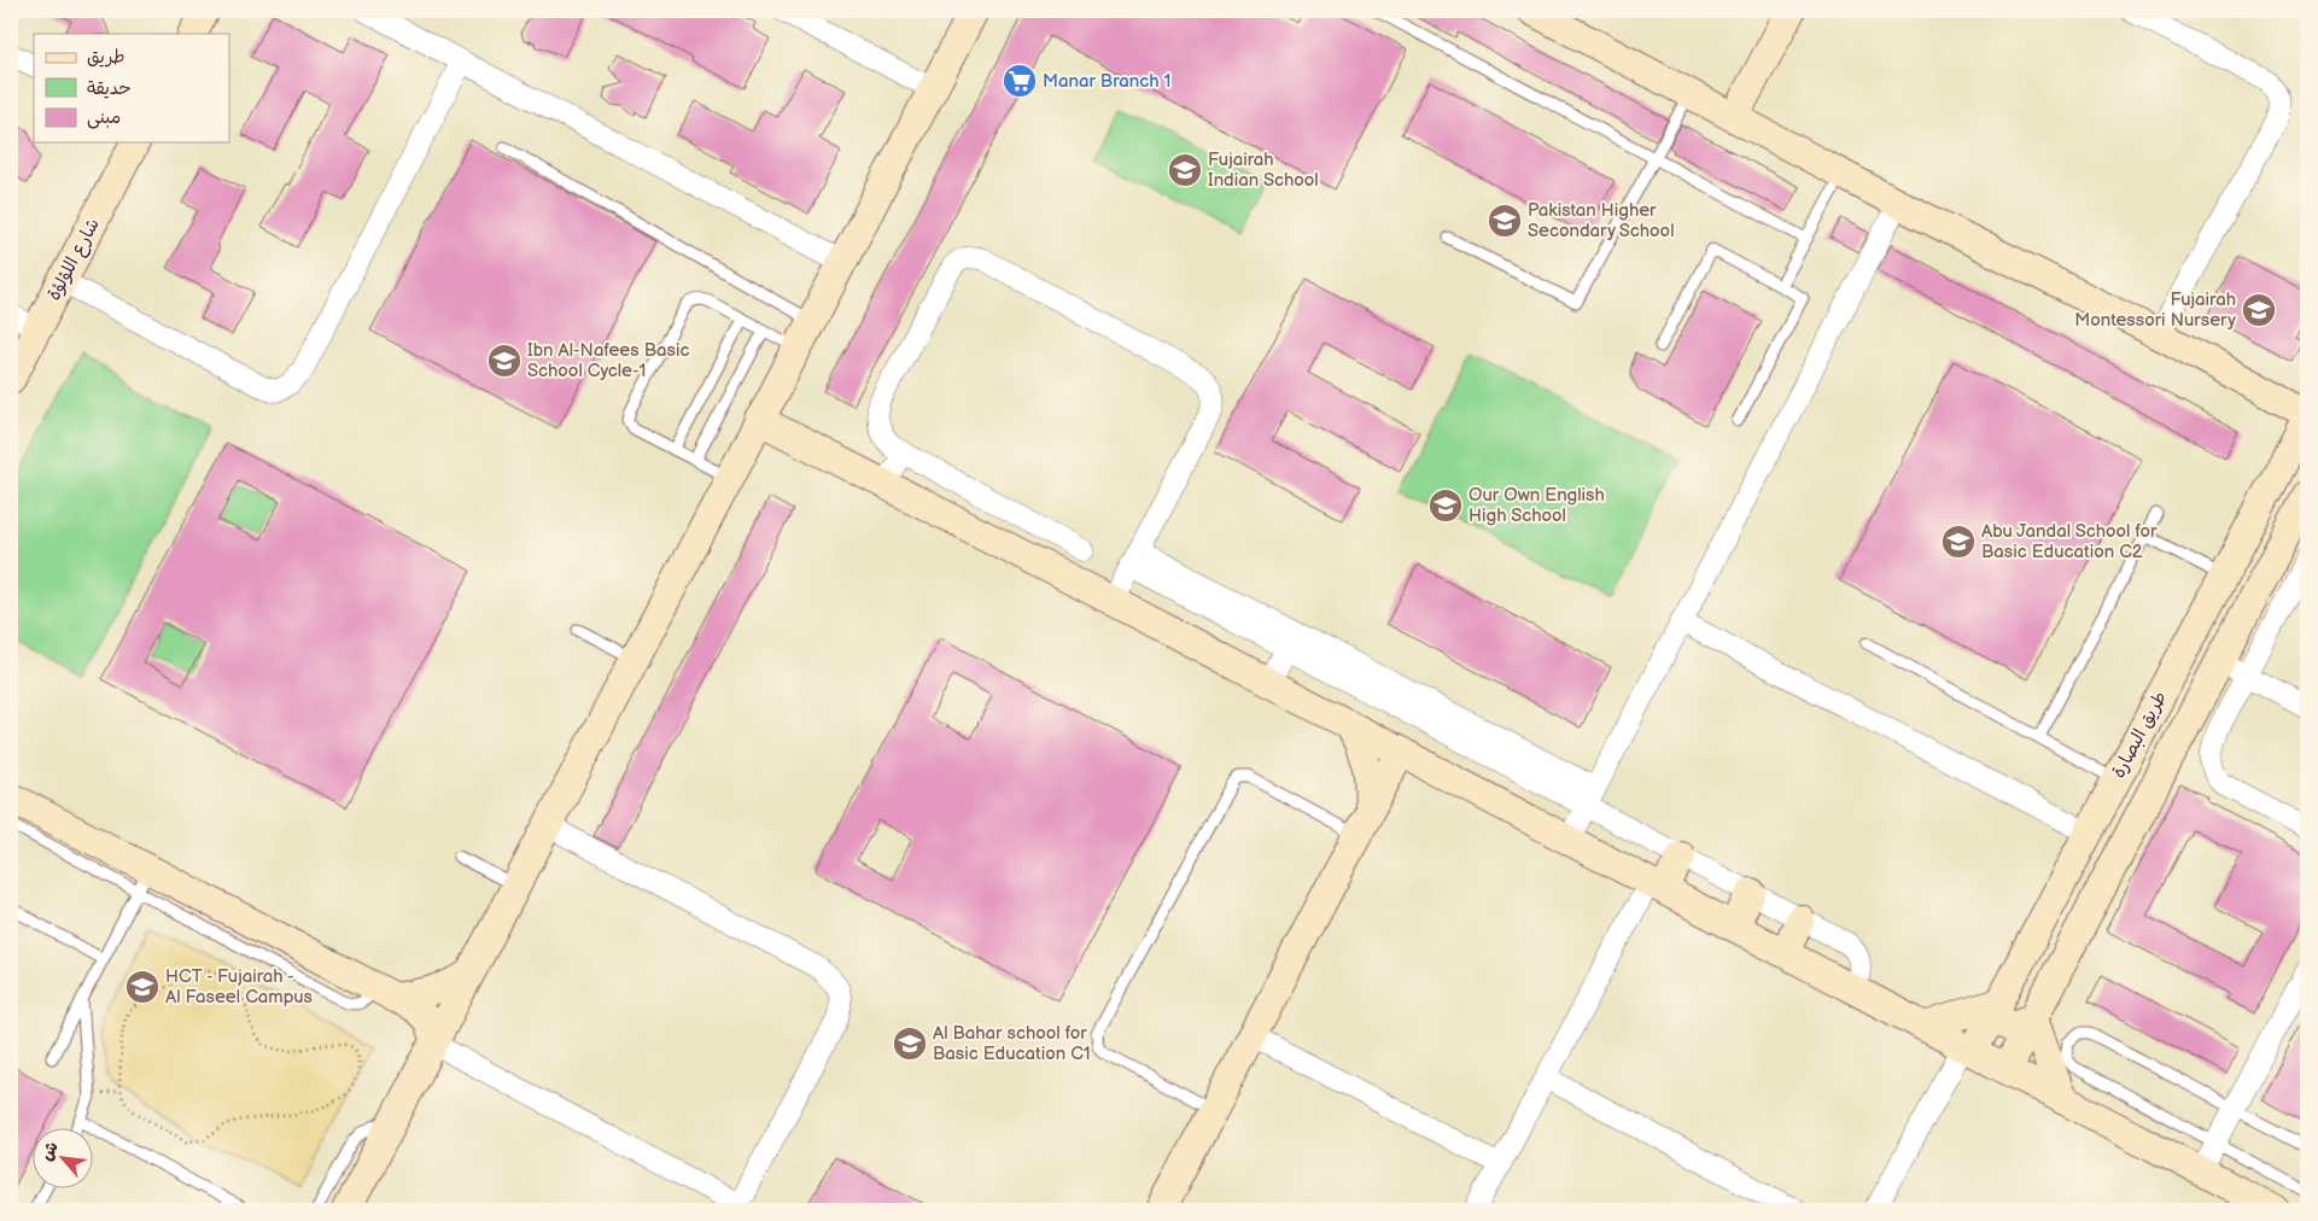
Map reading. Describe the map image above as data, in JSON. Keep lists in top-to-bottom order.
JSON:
{
  "streets": {
    "street": ["شارع اللؤلؤة", "طريق البصارة"]
  },
  "places": {
    "supermarket": ["Manar Branch 1"],
    "school or university": [
      "Fujairah Indian School",
      "Pakistan Higher Secondary School",
      "Fujairah Montessori Nursery",
      "Ibn Al-Nafees Basic School Cycle-1",
      "Our Own English High School",
      "Abu Jandal School for Basic Education C2",
      "HCT - Fujairah - Al Faseel Campus",
      "Al Bahar school for Basic Education C1"
    ]
  },
  "legend": ["طريق", "حديقة", "مبنى"],
  "north": "top left"
}
